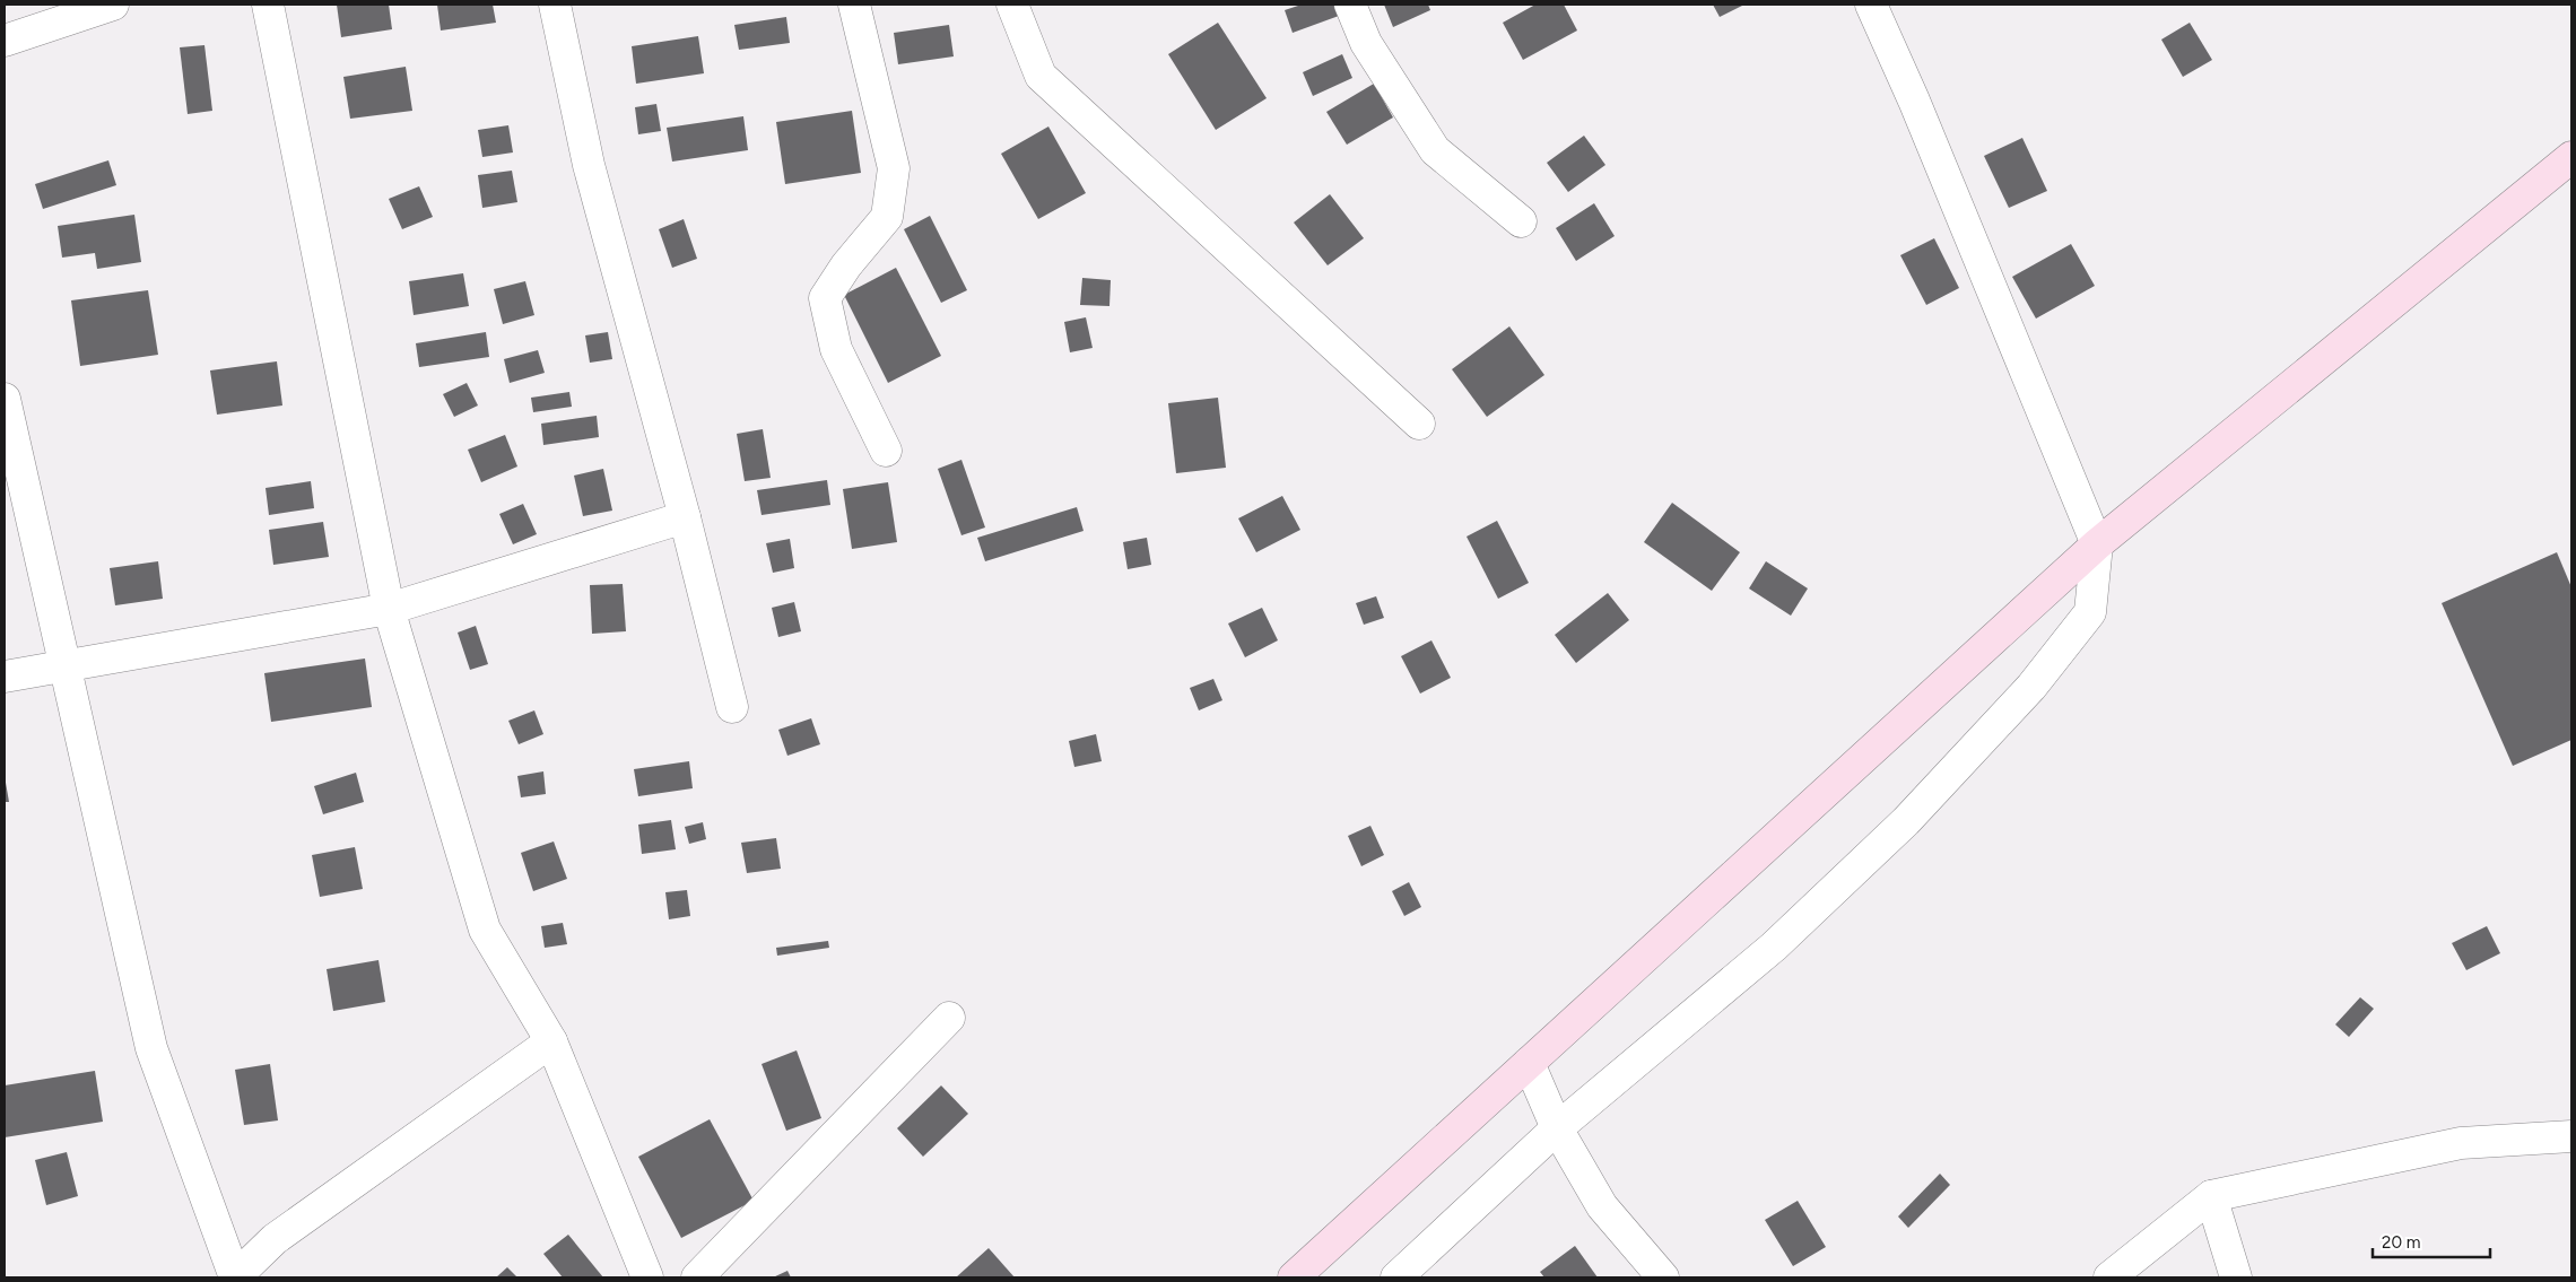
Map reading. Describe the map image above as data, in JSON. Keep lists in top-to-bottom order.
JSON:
{
  "scale_bar": "20 m"
}
